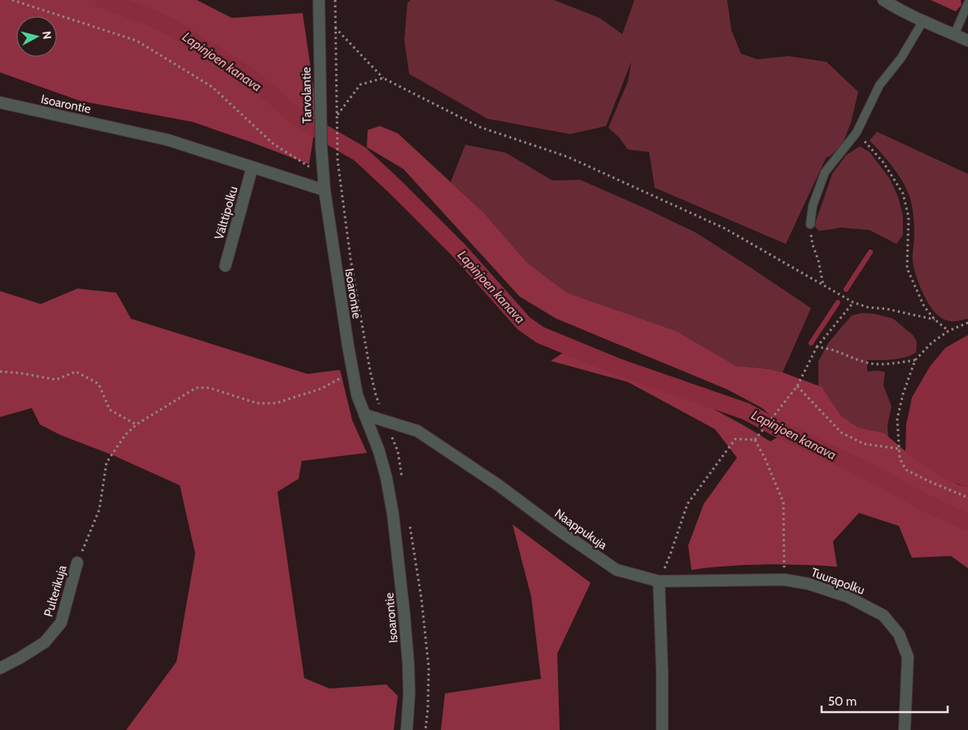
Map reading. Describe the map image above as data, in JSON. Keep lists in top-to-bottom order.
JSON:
{
  "streets": {
    "street": [
      "Tarvolantie",
      "Isoarontie",
      "Välttipolku",
      "Naappukuja",
      "Tuurapolku",
      "Pulterikuja"
    ]
  },
  "crossings": [
    ["Tarvolantie", "Isoarontie"],
    ["Isoarontie", "Välttipolku"],
    ["Isoarontie", "Naappukuja"],
    ["Naappukuja", "Tuurapolku"]
  ],
  "water": ["Lapinjoen kanava"],
  "scale_bar": "50 m",
  "north": "right"
}
